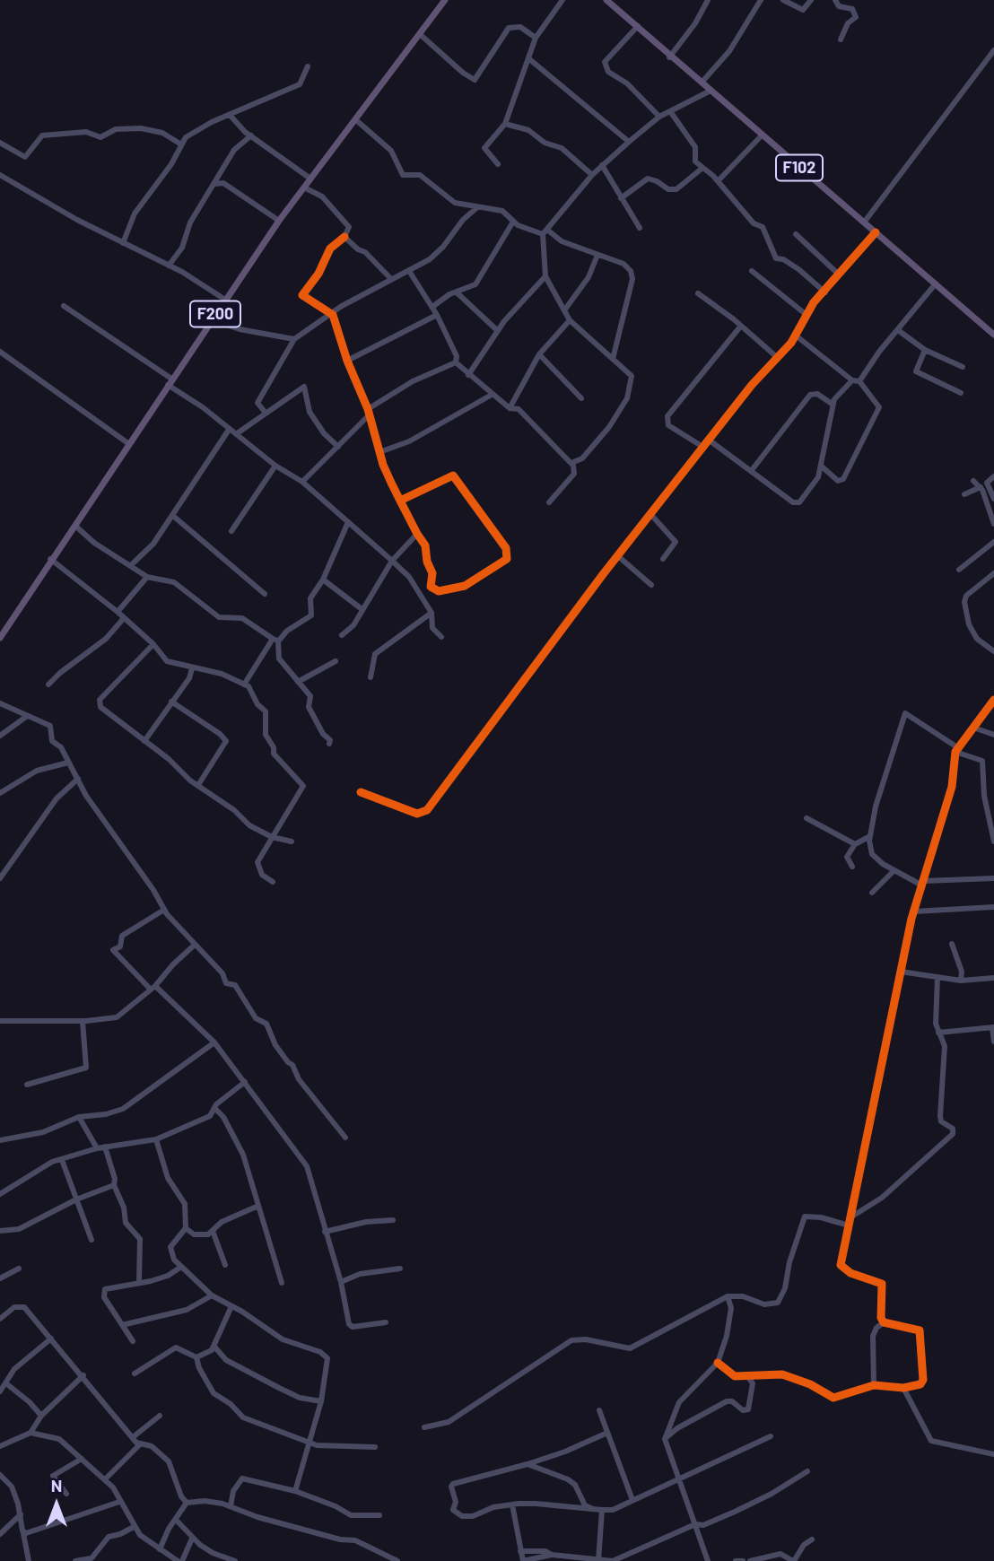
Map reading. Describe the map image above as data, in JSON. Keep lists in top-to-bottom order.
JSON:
{
  "streets": {
    "main road": ["F102", "F200"]
  },
  "north": "top"
}
